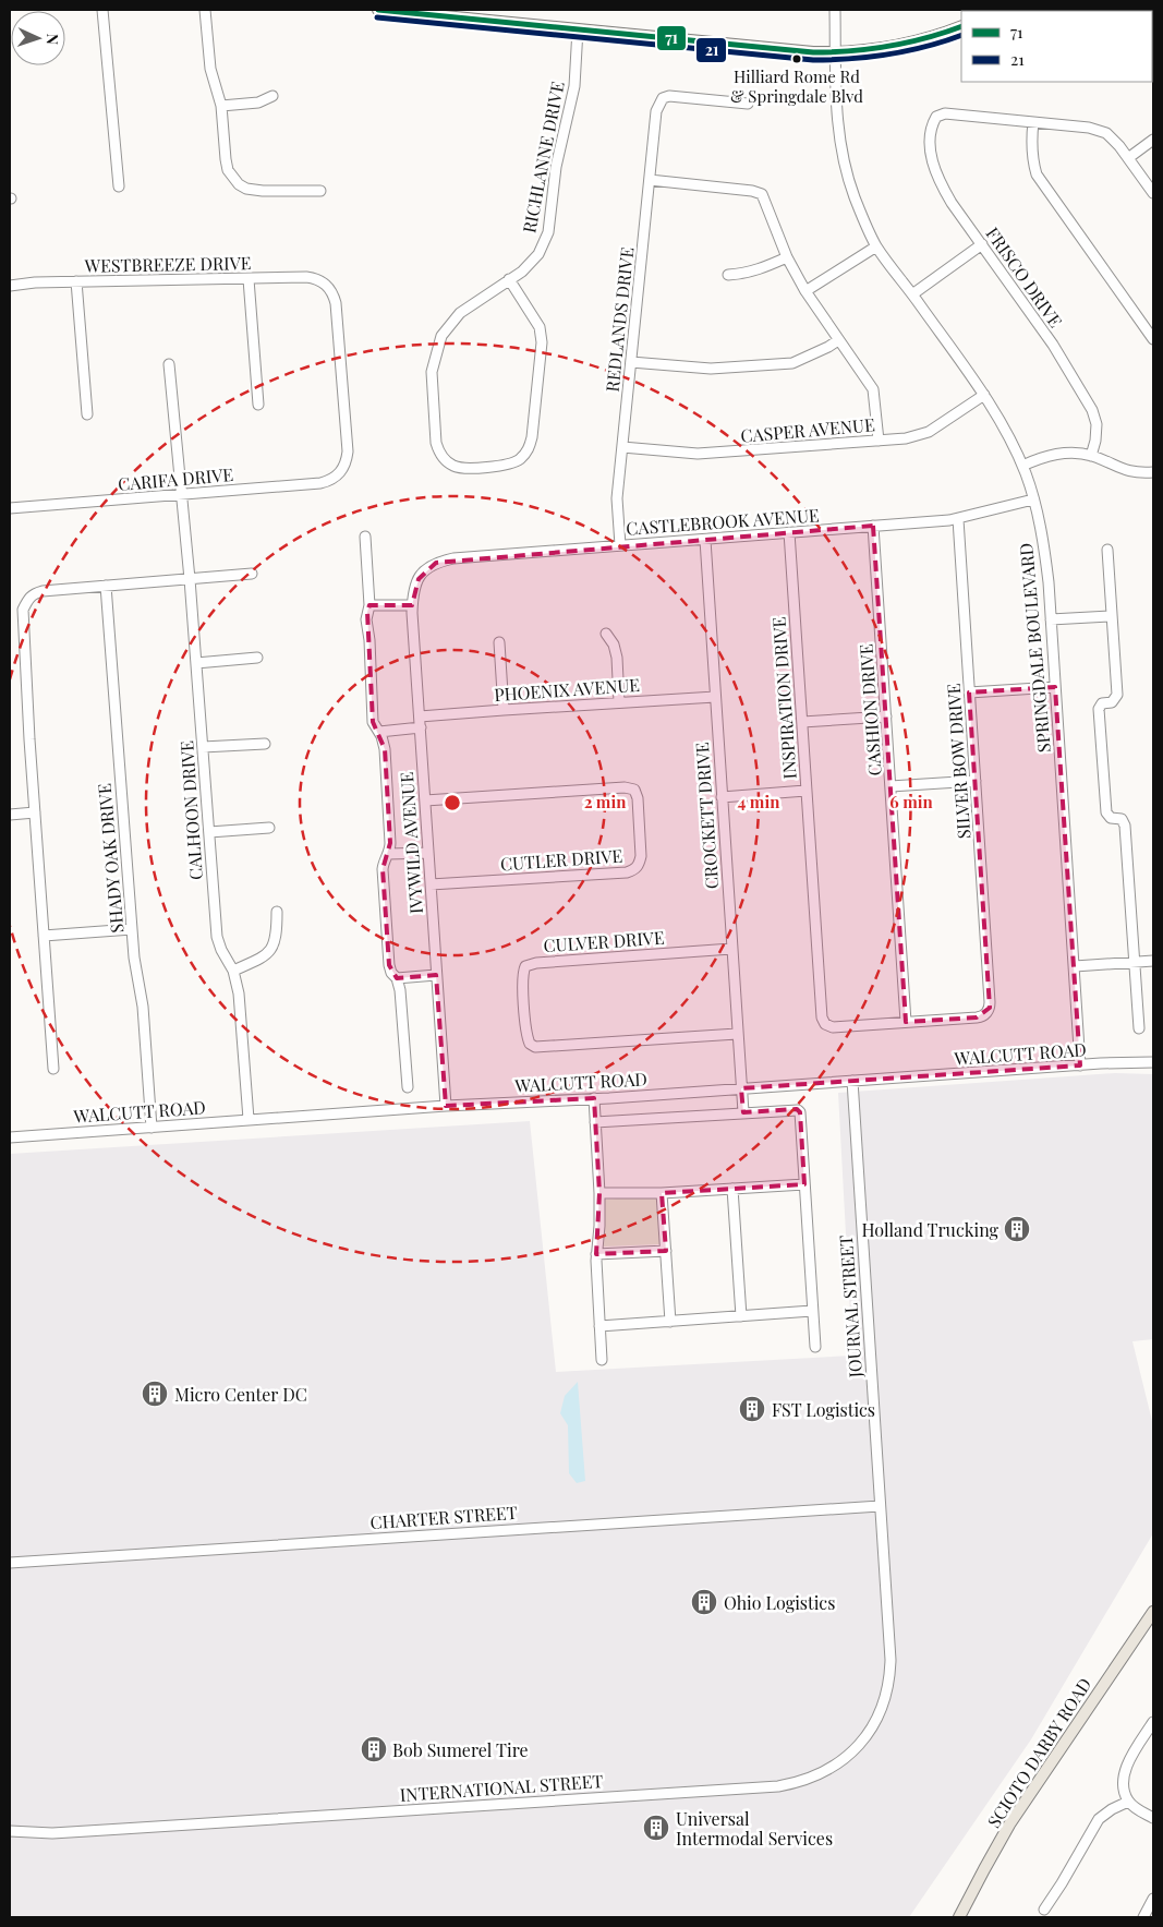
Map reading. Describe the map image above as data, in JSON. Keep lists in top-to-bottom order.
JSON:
{
  "streets": {
    "main road": ["SCIOTO DARBY ROAD"],
    "street": [
      "RICHLANNE DRIVE",
      "WESTBREEZE DRIVE",
      "FRISCO DRIVE",
      "REDLANDS DRIVE",
      "CASPER AVENUE",
      "CARIFA DRIVE",
      "CASTLEBROOK AVENUE",
      "SPRINGDALE BOULEVARD",
      "PHOENIX AVENUE",
      "INSPIRATION DRIVE",
      "CASHION DRIVE",
      "SILVER BOW DRIVE",
      "CALHOON DRIVE",
      "CROCKETT DRIVE",
      "IVYWILD AVENUE",
      "SHADY OAK DRIVE",
      "CUTLER DRIVE",
      "CULVER DRIVE",
      "WALCUTT ROAD",
      "JOURNAL STREET",
      "CHARTER STREET",
      "INTERNATIONAL STREET"
    ]
  },
  "crossings": [
    ["WESTBREEZE DRIVE", "CARIFA DRIVE"],
    ["REDLANDS DRIVE", "CASPER AVENUE"],
    ["REDLANDS DRIVE", "CASTLEBROOK AVENUE"],
    ["CASPER AVENUE", "SPRINGDALE BOULEVARD"],
    ["CARIFA DRIVE", "CALHOON DRIVE"],
    ["CASTLEBROOK AVENUE", "SPRINGDALE BOULEVARD"],
    ["CASTLEBROOK AVENUE", "INSPIRATION DRIVE"],
    ["CASTLEBROOK AVENUE", "CASHION DRIVE"],
    ["CASTLEBROOK AVENUE", "SILVER BOW DRIVE"],
    ["CASTLEBROOK AVENUE", "CROCKETT DRIVE"],
    ["CASTLEBROOK AVENUE", "IVYWILD AVENUE"],
    ["SPRINGDALE BOULEVARD", "WALCUTT ROAD"],
    ["PHOENIX AVENUE", "CROCKETT DRIVE"],
    ["PHOENIX AVENUE", "IVYWILD AVENUE"],
    ["INSPIRATION DRIVE", "CASHION DRIVE"],
    ["INSPIRATION DRIVE", "SILVER BOW DRIVE"],
    ["CASHION DRIVE", "SILVER BOW DRIVE"],
    ["CALHOON DRIVE", "WALCUTT ROAD"],
    ["CROCKETT DRIVE", "CULVER DRIVE"],
    ["CROCKETT DRIVE", "WALCUTT ROAD"],
    ["IVYWILD AVENUE", "CUTLER DRIVE"],
    ["IVYWILD AVENUE", "WALCUTT ROAD"],
    ["SHADY OAK DRIVE", "WALCUTT ROAD"],
    ["WALCUTT ROAD", "JOURNAL STREET"],
    ["JOURNAL STREET", "CHARTER STREET"],
    ["JOURNAL STREET", "INTERNATIONAL STREET"]
  ],
  "places": {
    "other": ["Hilliard Rome Rd & Springdale Blvd"],
    "building": [
      "Holland Trucking",
      "Micro Center DC",
      "FST Logistics",
      "Ohio Logistics",
      "Bob Sumerel Tire",
      "Universal Intermodal Services"
    ]
  },
  "lines": ["transit line 71", "transit line 21"],
  "legend": ["71", "21"],
  "north": "right",
  "rings": ["2 min", "4 min", "6 min"]
}
